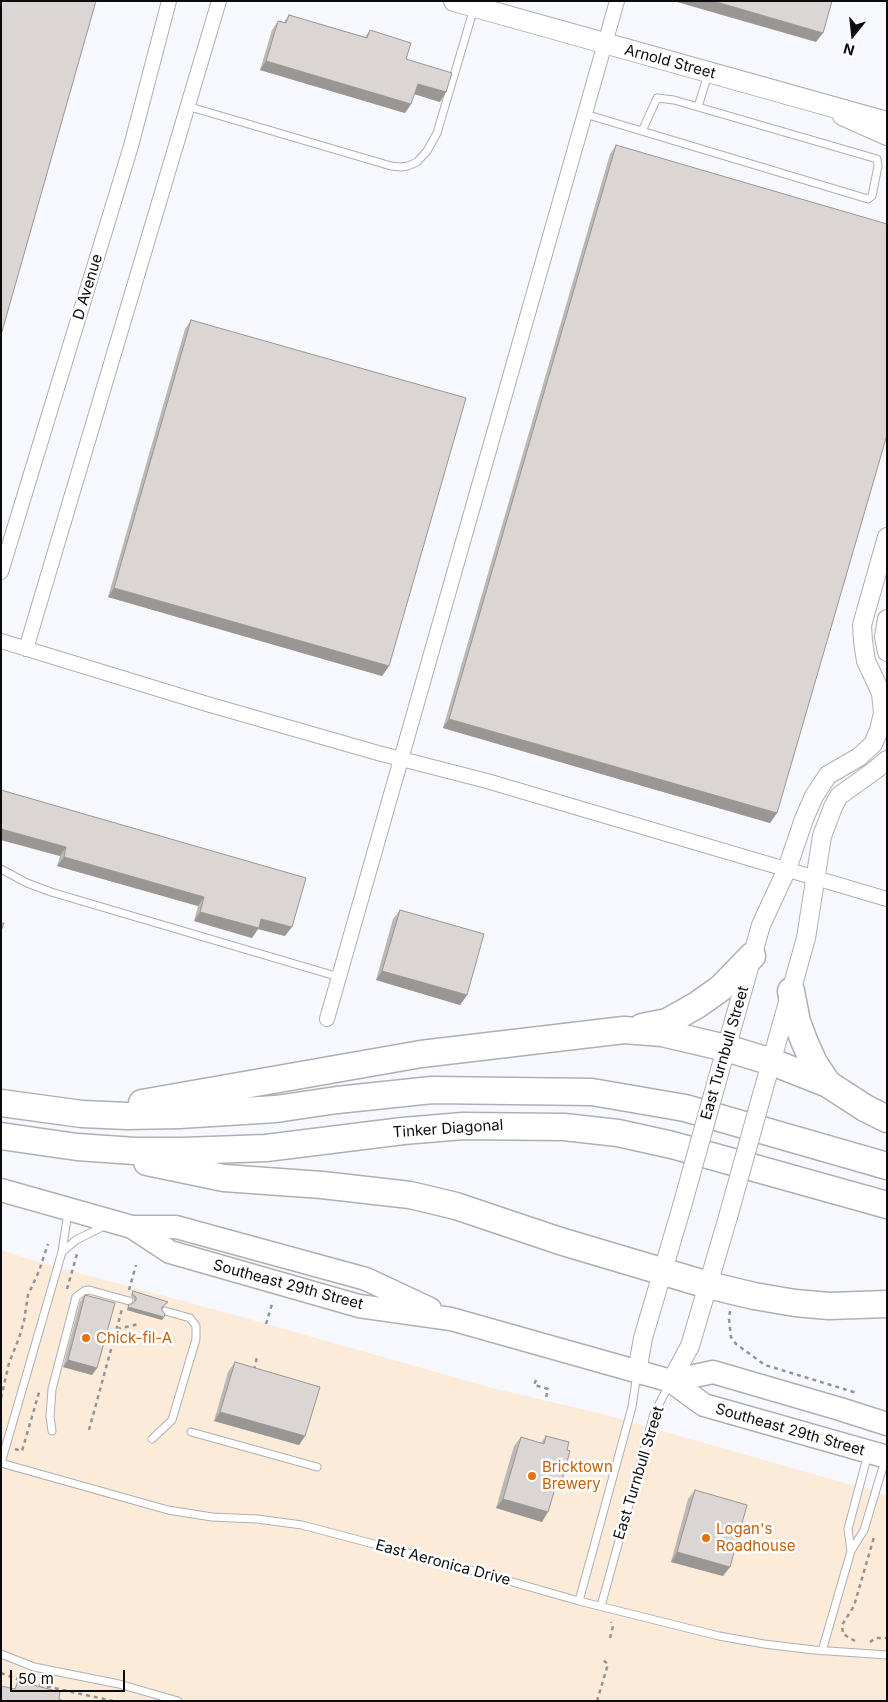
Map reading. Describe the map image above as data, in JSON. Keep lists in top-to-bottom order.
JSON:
{
  "streets": {
    "highway": ["Tinker Diagonal"],
    "main road": ["Arnold Street", "Southeast 29th Street"],
    "street": ["D Avenue", "East Turnbull Street"],
    "lane": ["East Aeronica Drive"]
  },
  "crossings": [
    ["East Turnbull Street", "Southeast 29th Street"],
    ["East Turnbull Street", "East Aeronica Drive"]
  ],
  "places": ["Chick-fil-A", "Bricktown Brewery", "Logan's Roadhouse"],
  "scale_bar": "50 m",
  "north": "bottom"
}
